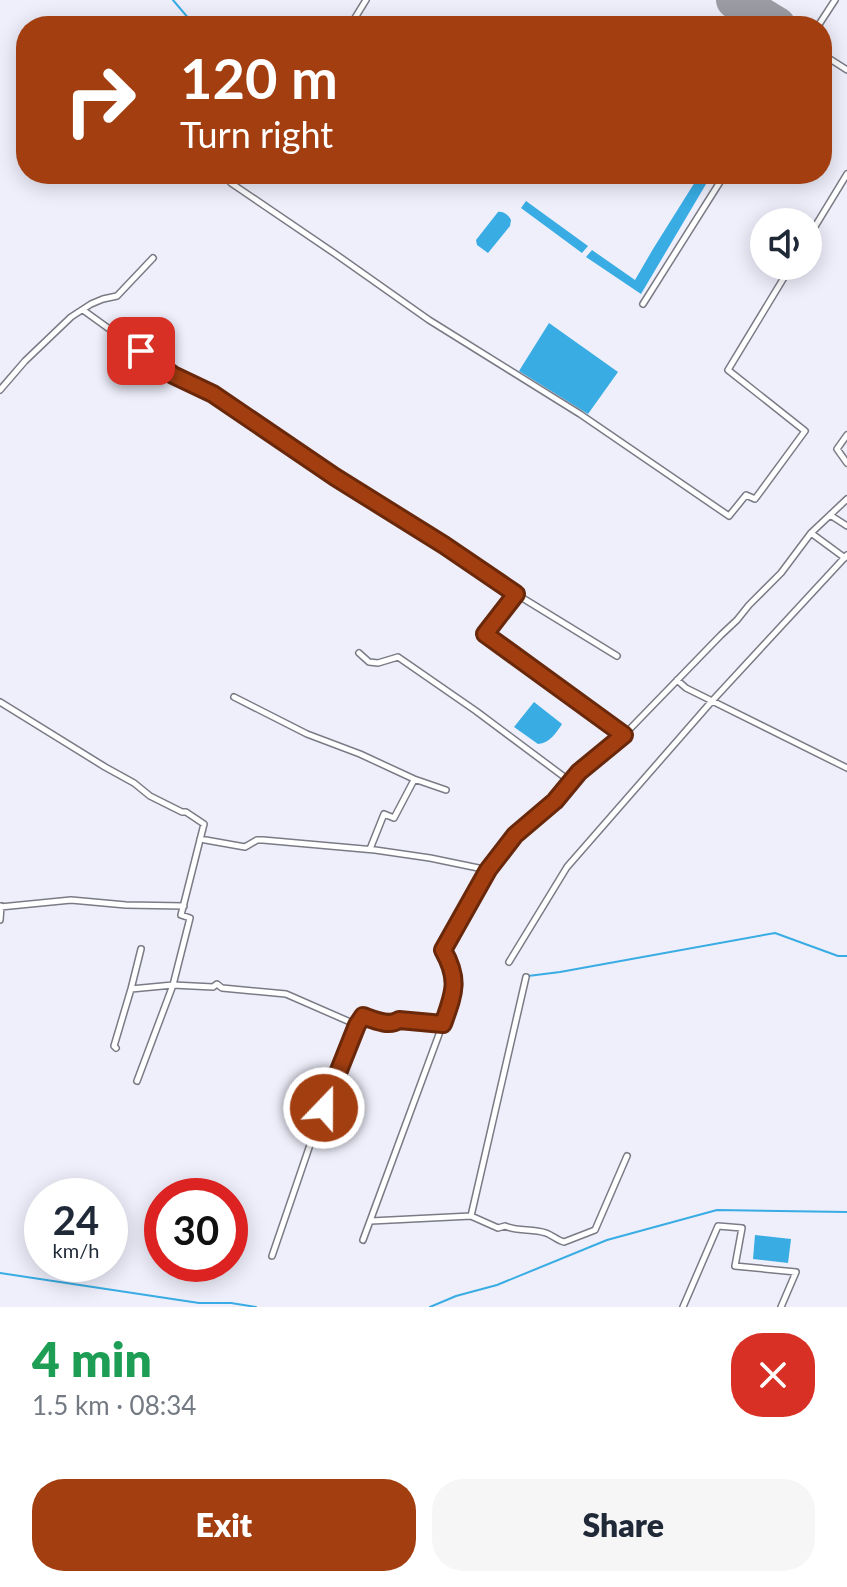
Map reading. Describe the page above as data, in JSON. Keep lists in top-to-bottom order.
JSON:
{
  "page": {
    "turn": ["120 m", "Turn right"],
    "speed": "24 km/h",
    "limit": "30",
    "heading": ["4 min", "1.5 km · 08:34"],
    "buttons": ["Exit", "Share"]
  }
}
